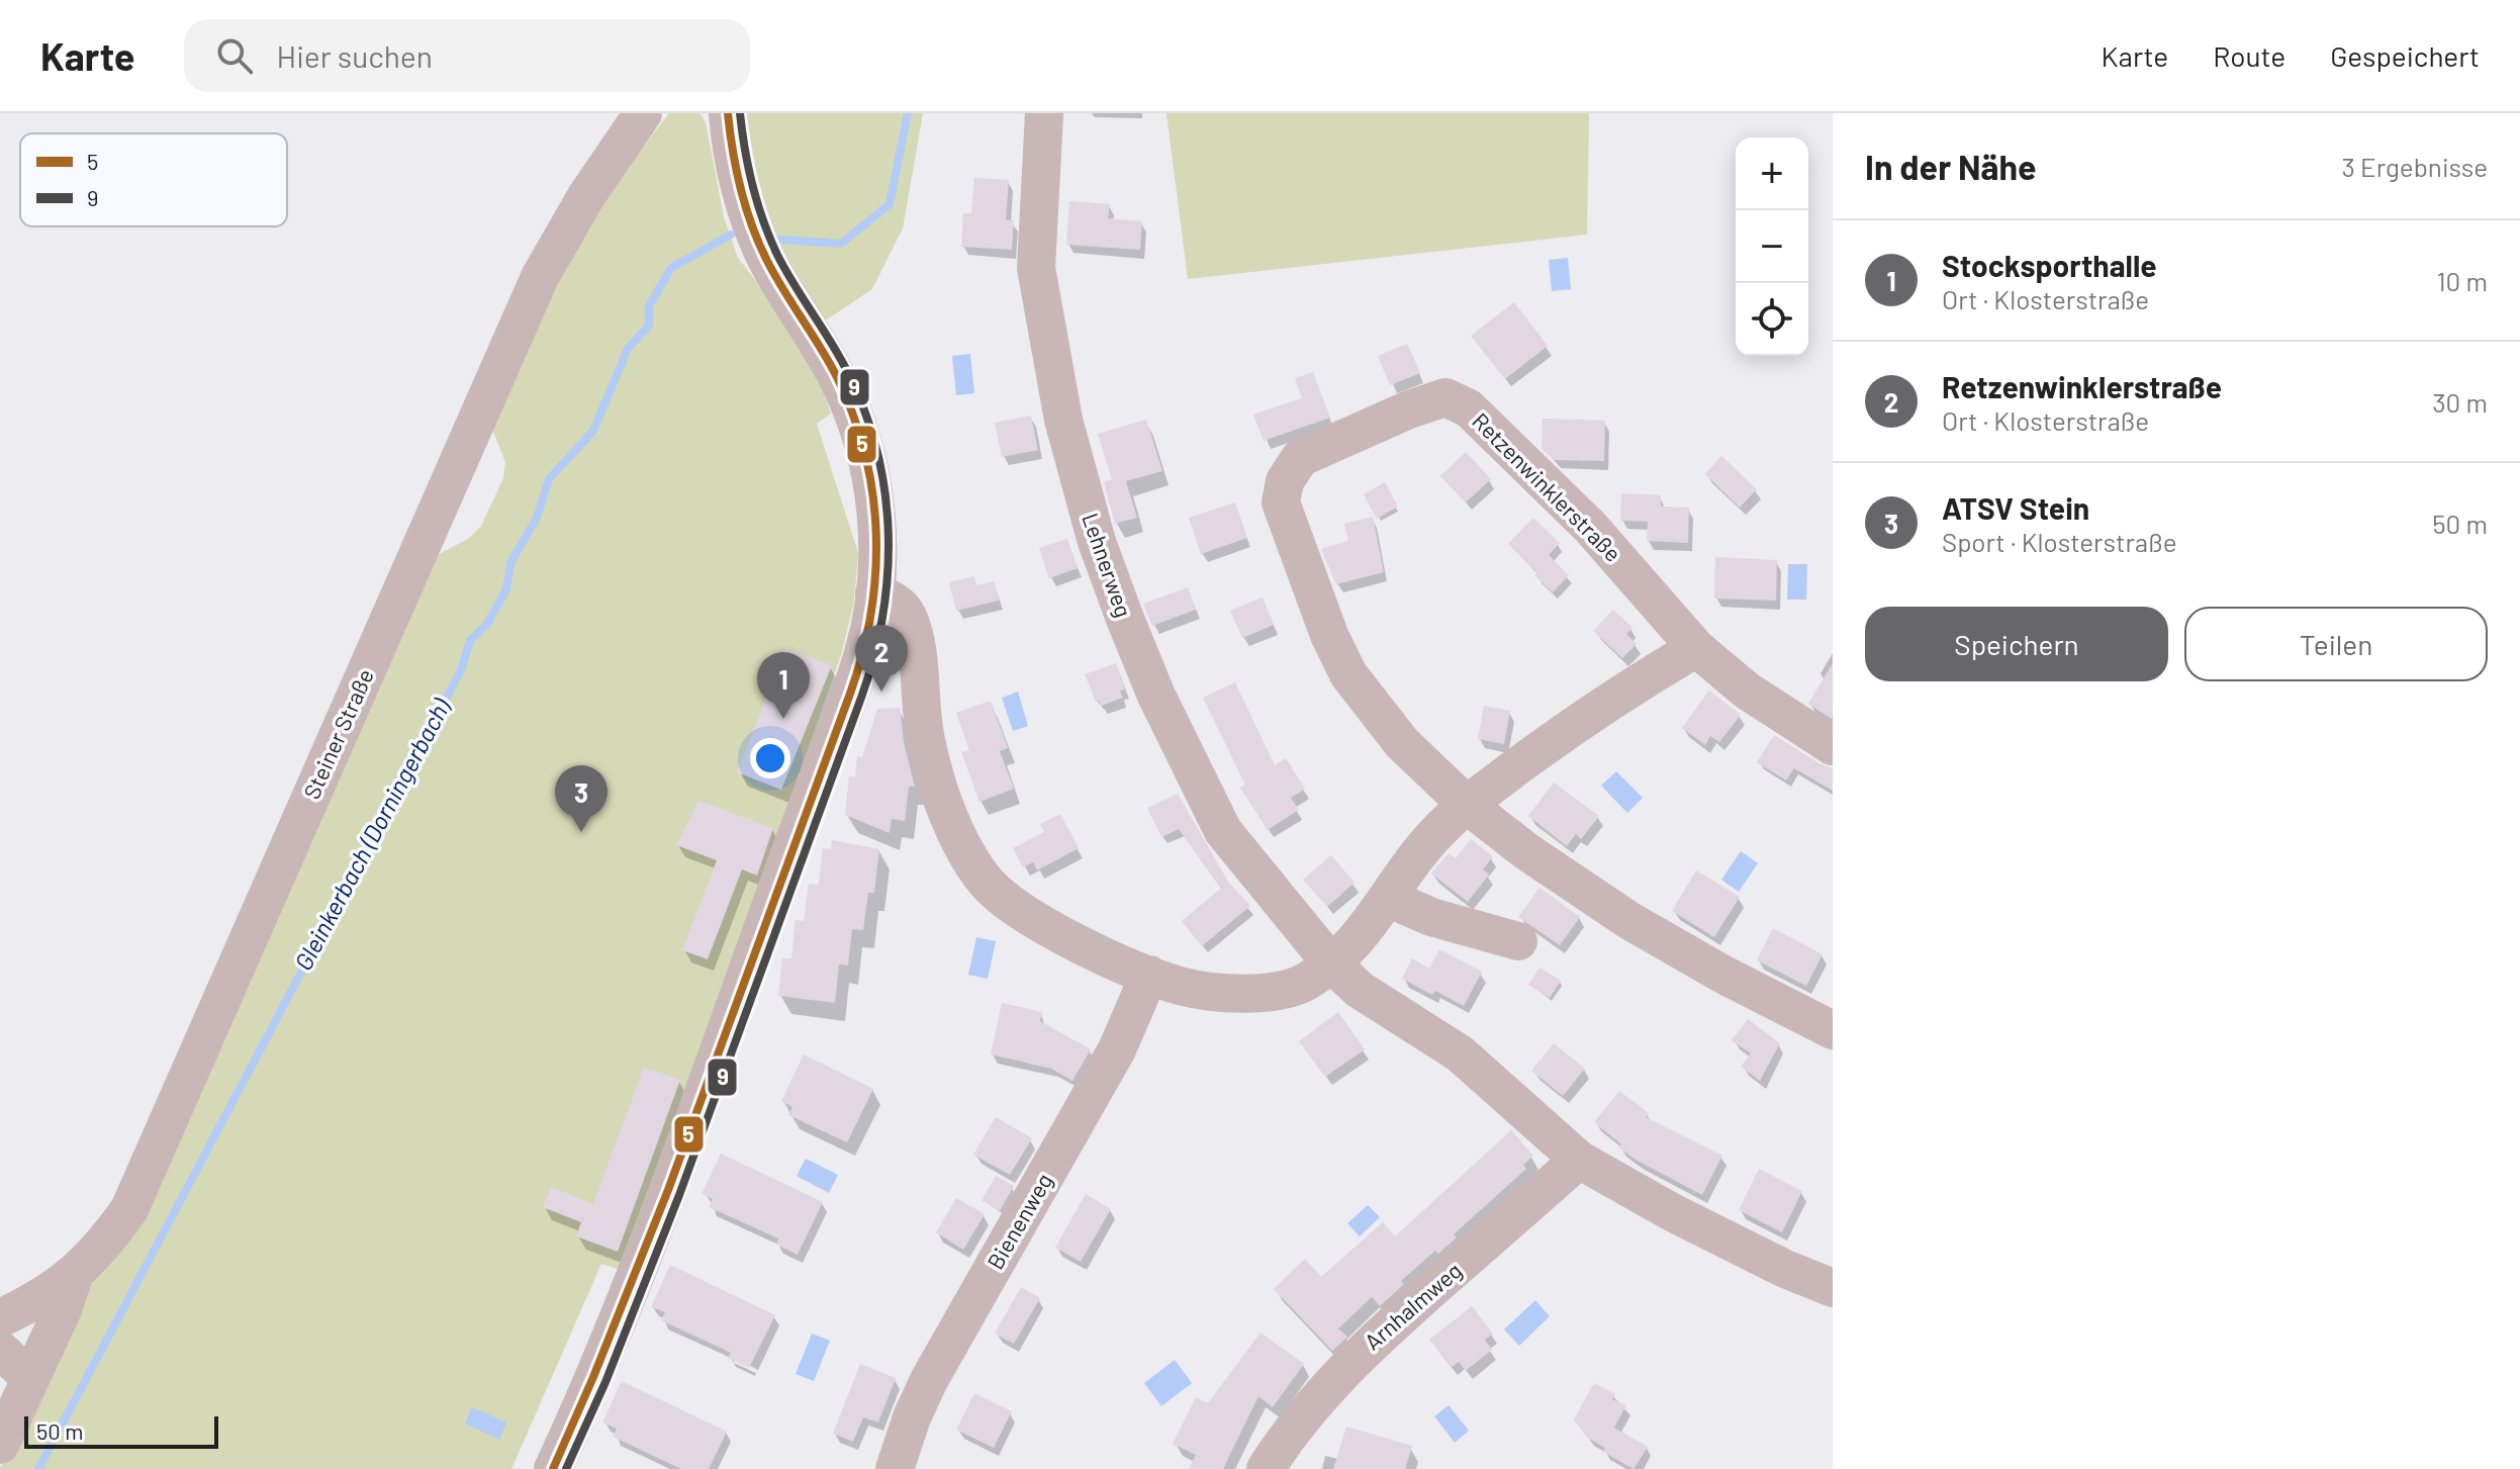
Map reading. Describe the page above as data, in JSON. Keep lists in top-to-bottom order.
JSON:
{
  "streets": {
    "street": [
      "Retzenwinklerstraße",
      "Lehnerweg",
      "Steiner Straße",
      "Bienenweg",
      "Arnhalmweg"
    ]
  },
  "water": ["Gleinkerbach (Dorningerbach)"],
  "lines": ["transit line 5", "transit line 9"],
  "legend": ["5", "9"],
  "scale_bar": "50 m",
  "page": {
    "header": "Karte",
    "search": "Hier suchen",
    "nav": ["Karte", "Route", "Gespeichert"],
    "heading": ["In der Nähe", "3 Ergebnisse"],
    "map_buttons": ["+", "−"],
    "list": [
      {
        "mark": "1",
        "name": "Stocksporthalle",
        "note": "Ort · Klosterstraße",
        "value": "10 m"
      },
      {
        "mark": "2",
        "name": "Retzenwinklerstraße",
        "note": "Ort · Klosterstraße",
        "value": "30 m"
      },
      {
        "mark": "3",
        "name": "ATSV Stein",
        "note": "Sport · Klosterstraße",
        "value": "50 m"
      }
    ],
    "buttons": ["Speichern", "Teilen"],
    "pins": ["2", "1", "3"],
    "scale": "50 m"
  }
}
